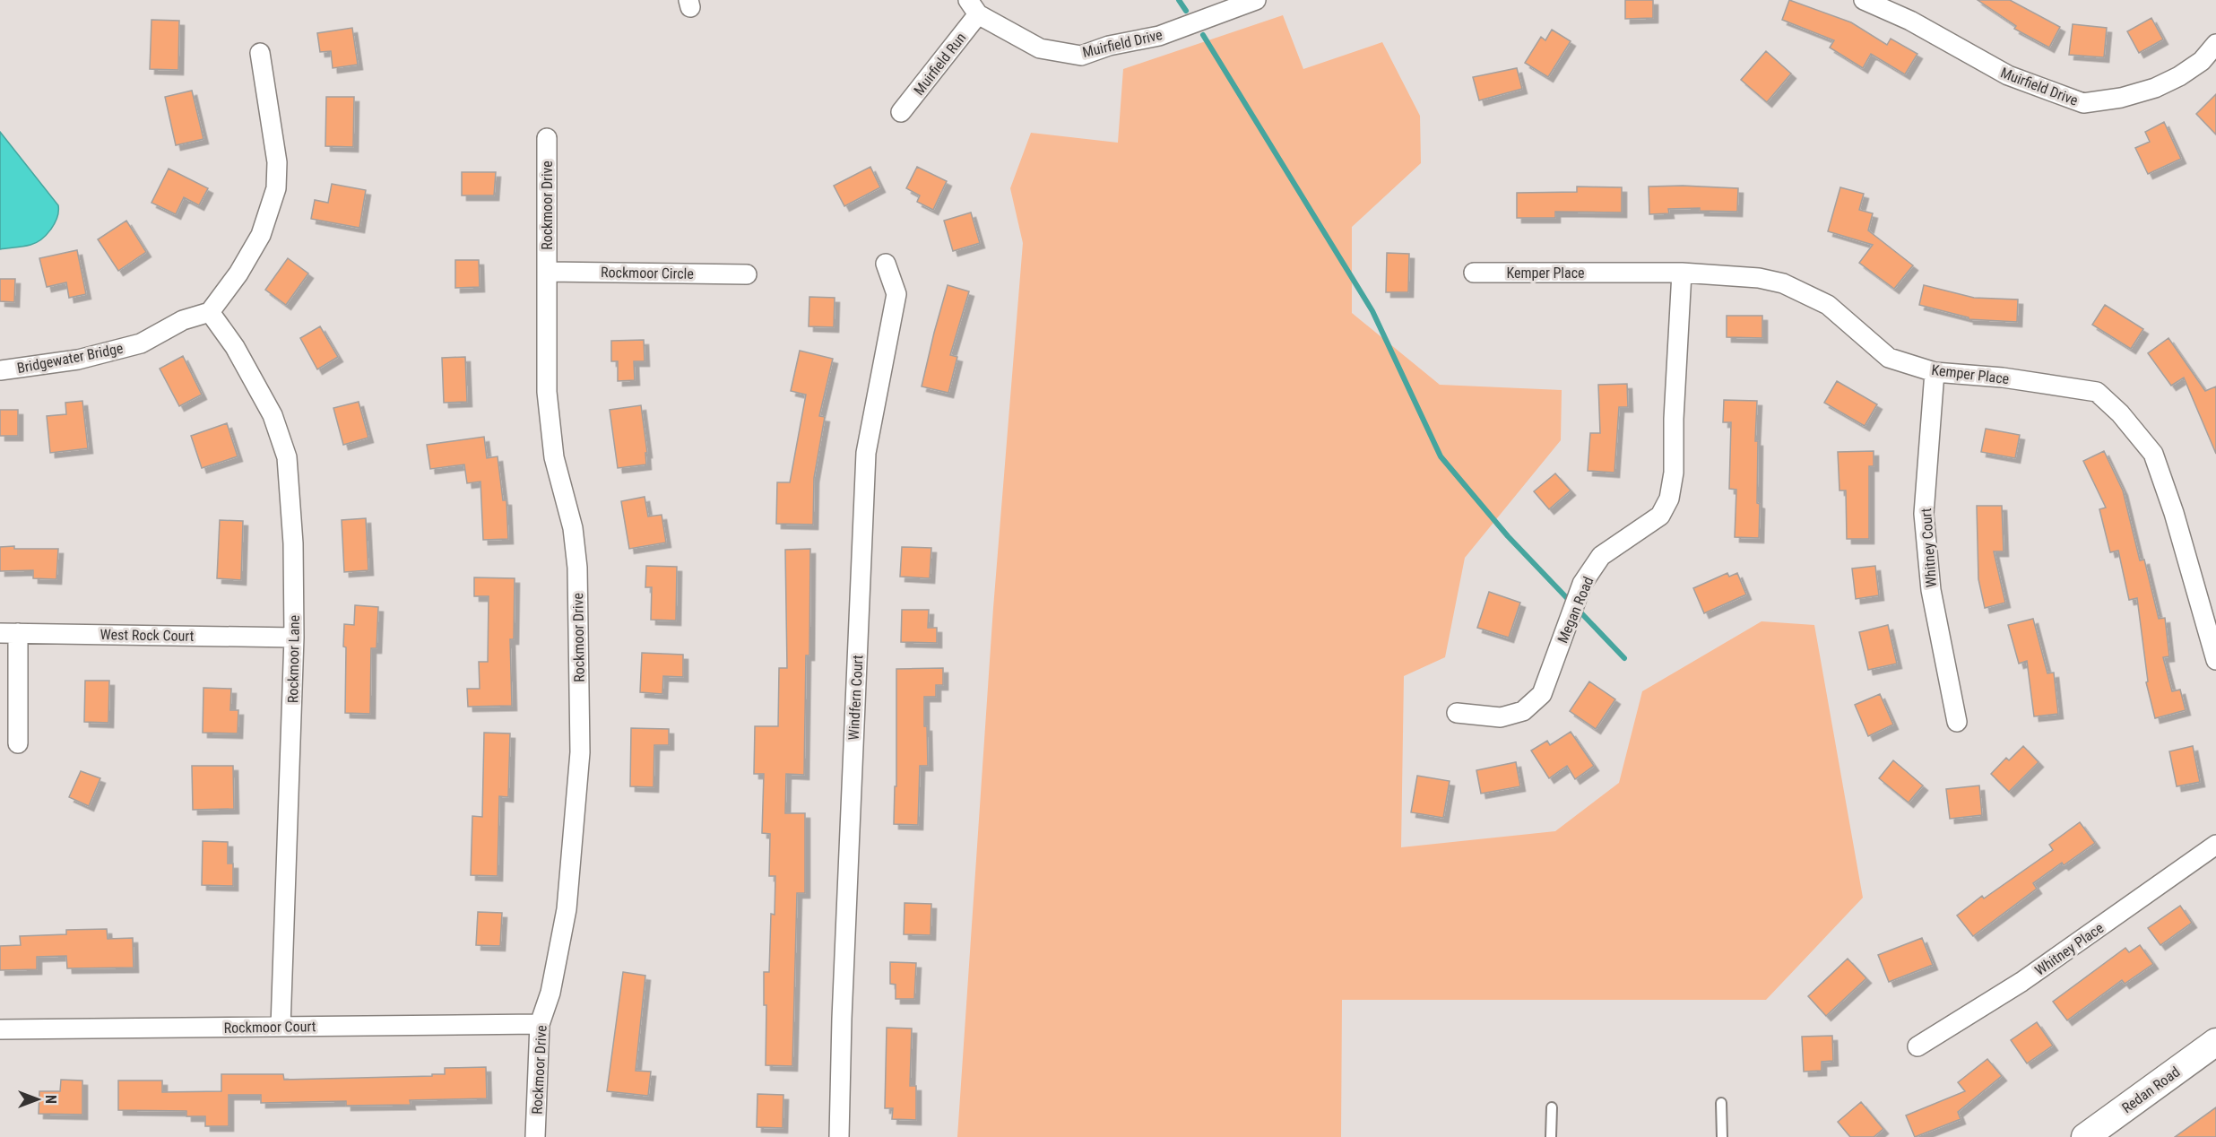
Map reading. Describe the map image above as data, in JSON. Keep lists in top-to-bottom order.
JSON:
{
  "streets": {
    "main road": ["Redan Road"],
    "street": [
      "Muirfield Drive",
      "Muirfield Run",
      "Rockmoor Drive",
      "Rockmoor Circle",
      "Kemper Place",
      "Bridgewater Bridge",
      "Whitney Court",
      "Megan Road",
      "West Rock Court",
      "Rockmoor Lane",
      "Windfern Court",
      "Whitney Place",
      "Rockmoor Court"
    ]
  },
  "crossings": [
    ["Muirfield Drive", "Muirfield Run"],
    ["Rockmoor Drive", "Rockmoor Circle"],
    ["Rockmoor Drive", "Rockmoor Court"],
    ["Kemper Place", "Whitney Court"],
    ["Kemper Place", "Megan Road"],
    ["Bridgewater Bridge", "Rockmoor Lane"],
    ["West Rock Court", "Rockmoor Lane"],
    ["Rockmoor Lane", "Rockmoor Court"]
  ],
  "north": "right"
}
